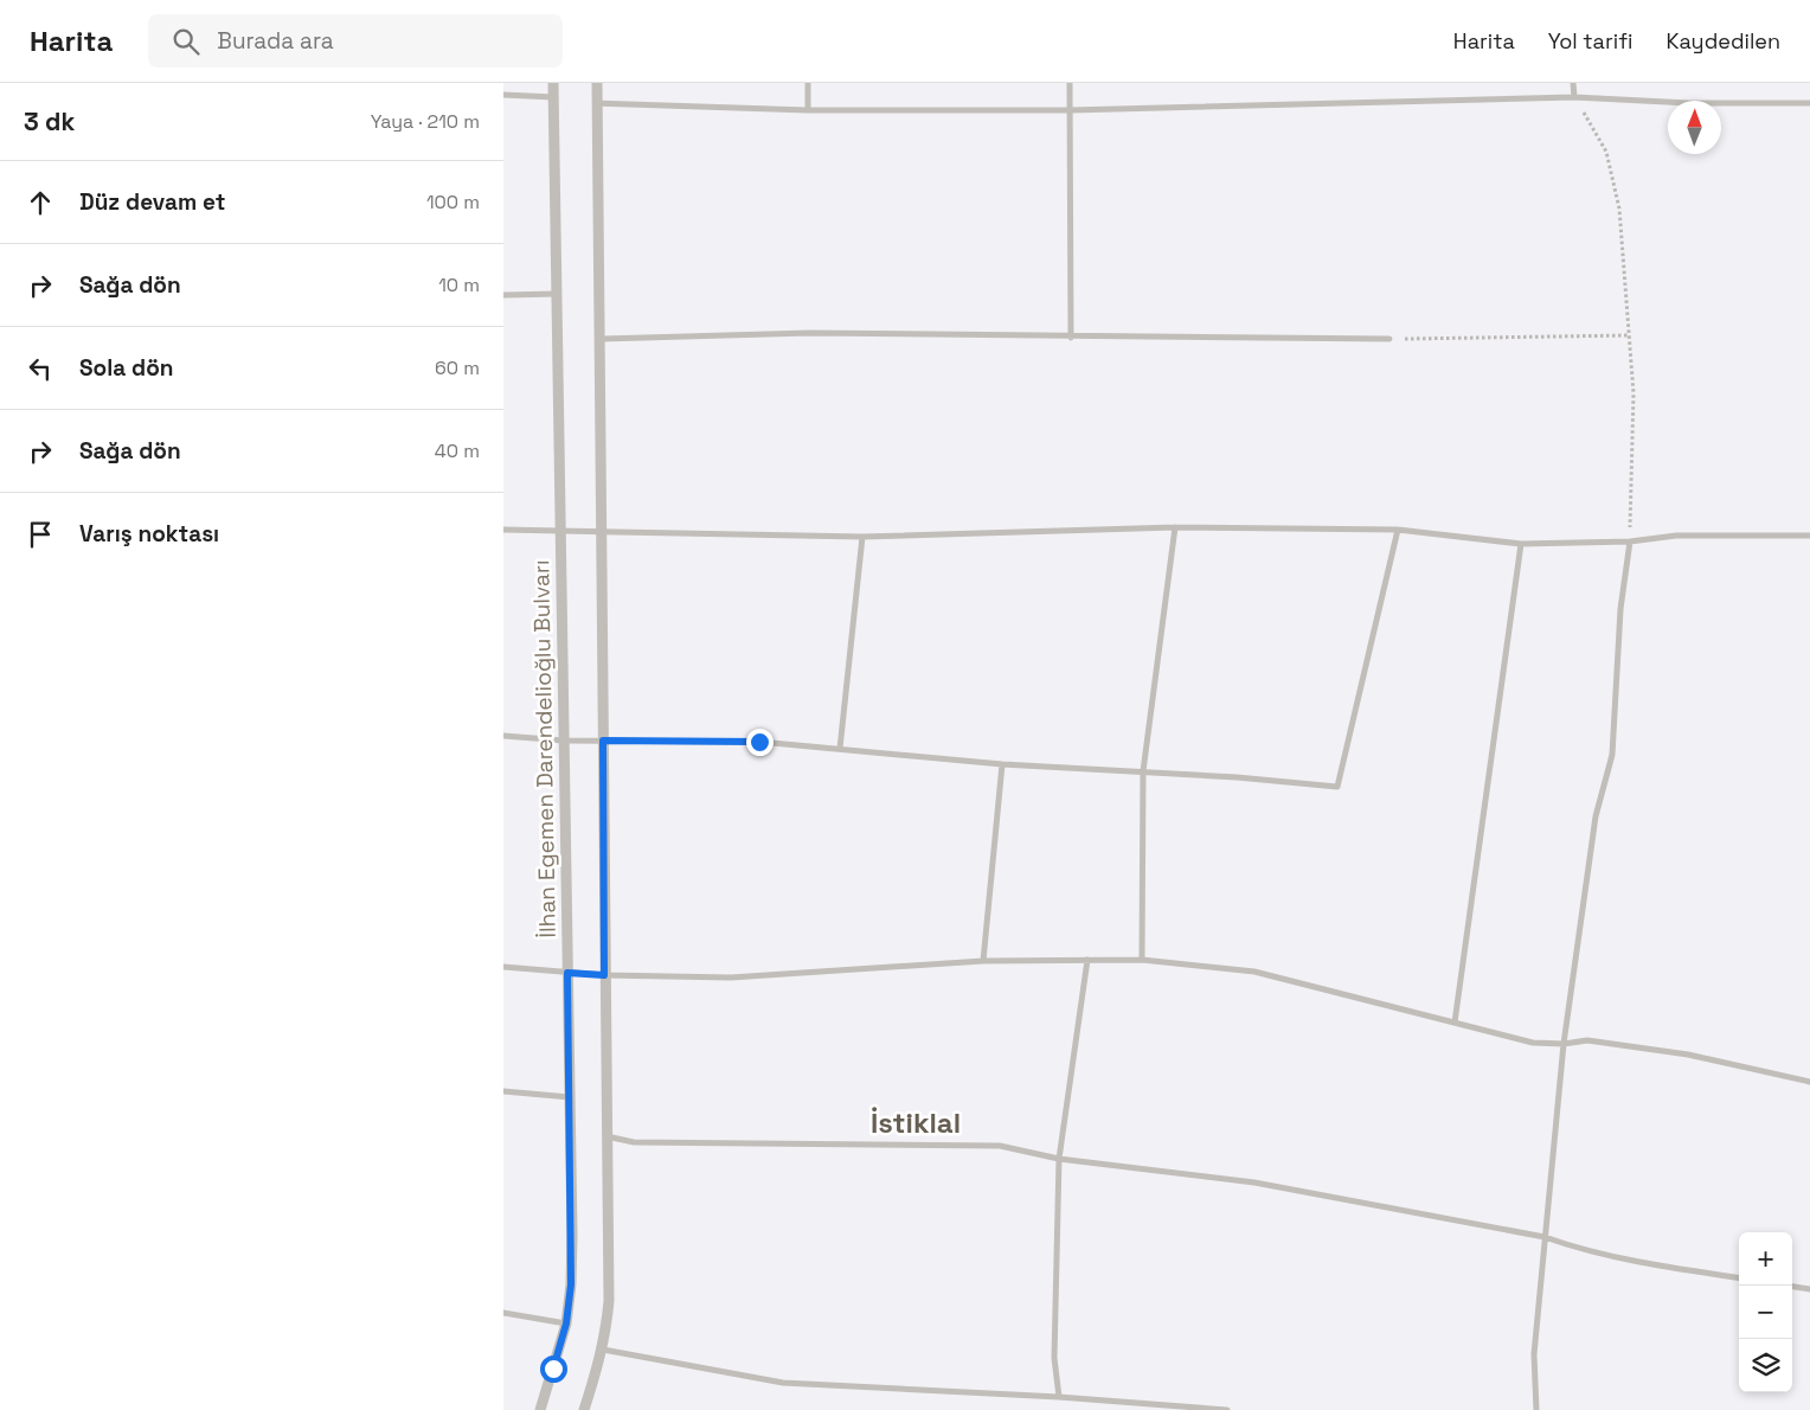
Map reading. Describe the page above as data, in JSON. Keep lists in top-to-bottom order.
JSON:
{
  "streets": {
    "street": ["İlhan Egemen Darendelioğlu Bulvarı"]
  },
  "districts": ["İstiklal"],
  "north": "top",
  "page": {
    "header": "Harita",
    "search": "Burada ara",
    "nav": ["Harita", "Yol tarifi", "Kaydedilen"],
    "heading": ["3 dk", "Yaya · 210 m"],
    "list": [
      ["Düz devam et", "100 m"],
      ["Sağa dön", "10 m"],
      ["Sola dön", "60 m"],
      ["Sağa dön", "40 m"],
      "Varış noktası"
    ],
    "map_buttons": ["+", "−"]
  }
}
